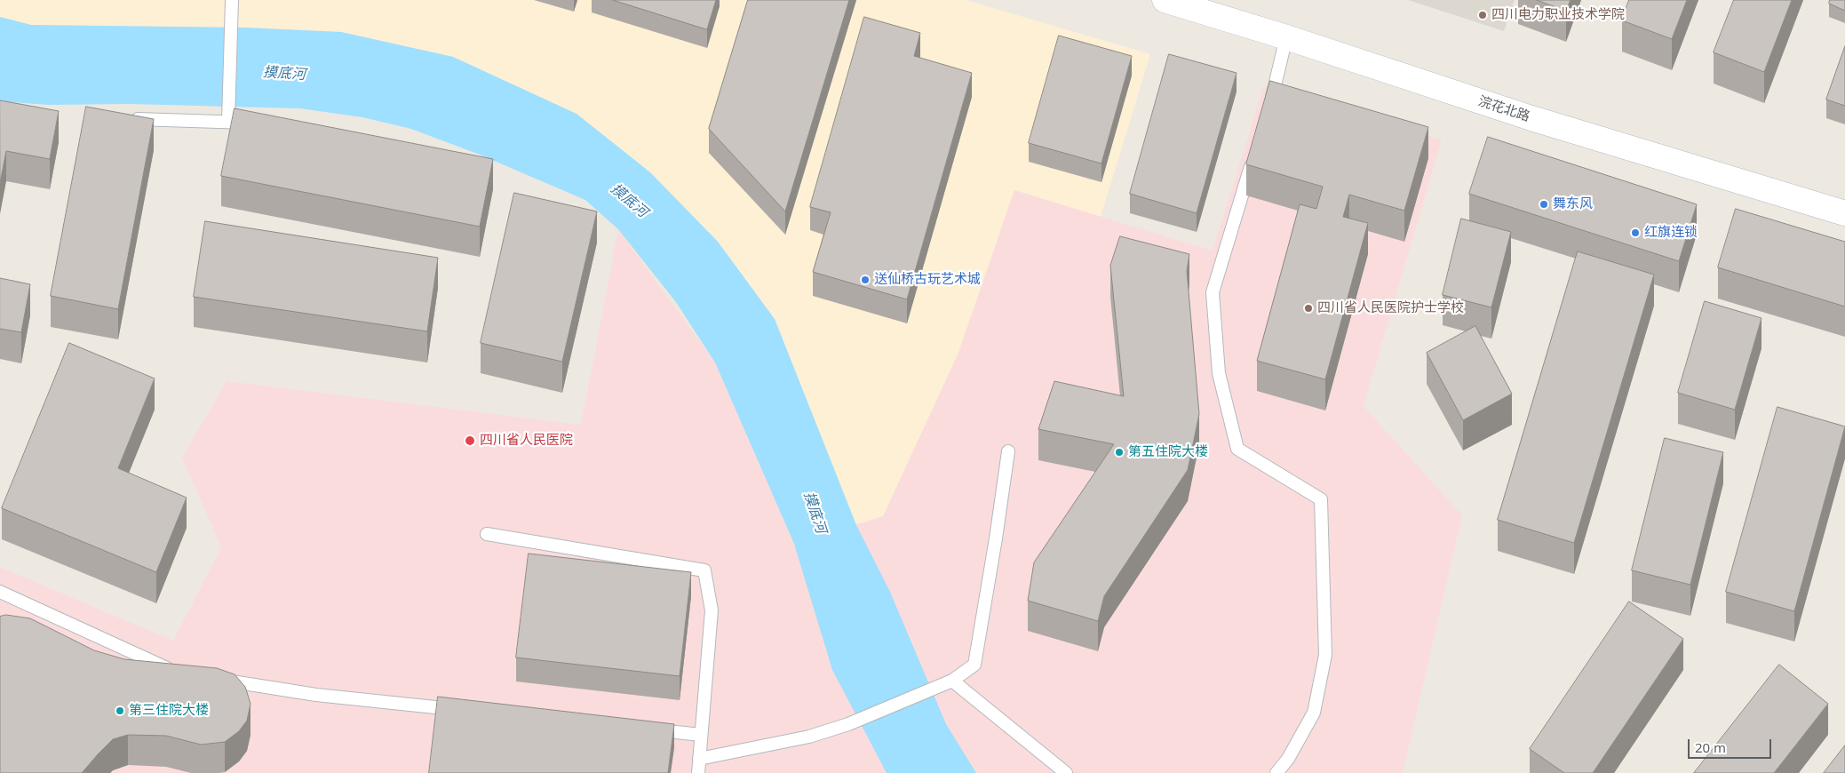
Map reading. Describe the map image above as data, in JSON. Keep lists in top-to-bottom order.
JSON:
{
  "streets": {
    "street": ["浣花北路"]
  },
  "water": ["摸底河"],
  "places": [
    "四川电力职业技术学院",
    "舞东风",
    "红旗连锁",
    "送仙桥古玩艺术城",
    "四川省人民医院护士学校",
    "四川省人民医院",
    "第五住院大楼",
    "第三住院大楼"
  ],
  "scale_bar": "20 m"
}
